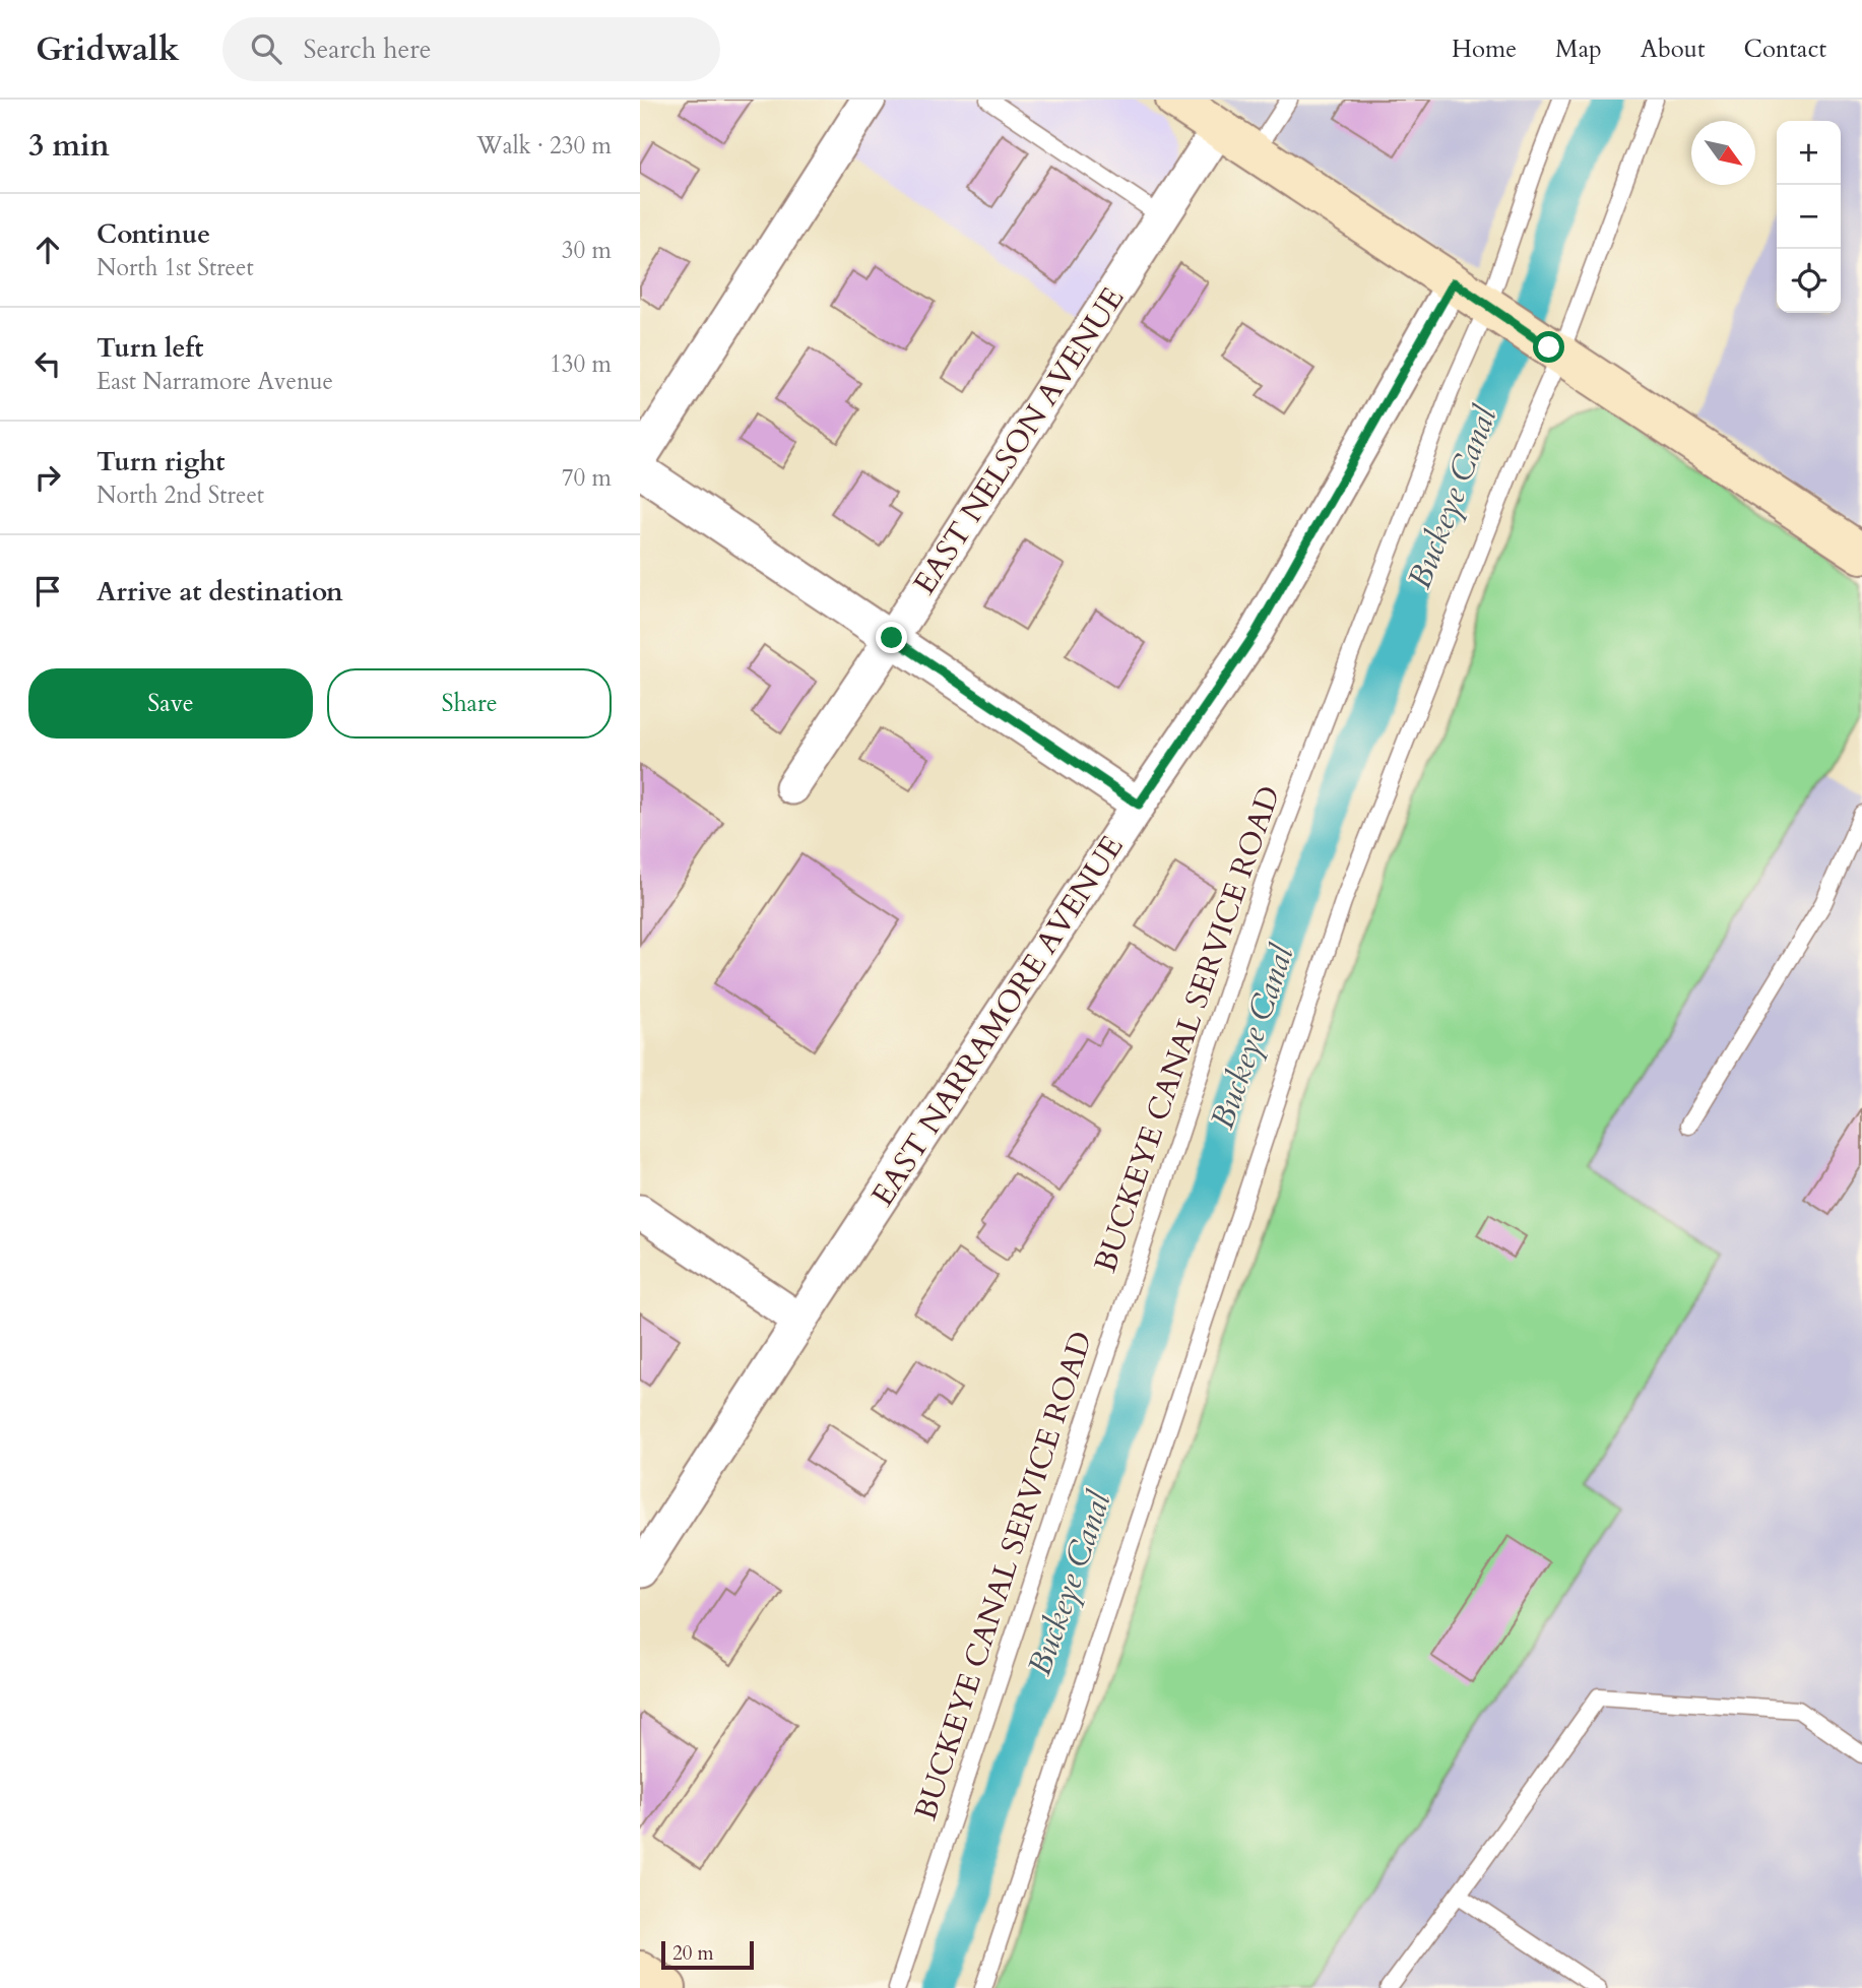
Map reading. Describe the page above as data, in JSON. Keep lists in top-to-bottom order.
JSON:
{
  "streets": {
    "street": ["EAST NELSON AVENUE", "EAST NARRAMORE AVENUE"],
    "lane": ["BUCKEYE CANAL SERVICE ROAD"]
  },
  "water": ["Buckeye Canal"],
  "scale_bar": "20 m",
  "north": "bottom right",
  "page": {
    "header": "Gridwalk",
    "search": "Search here",
    "nav": [
      "Home",
      "Map",
      "About",
      "Contact"
    ],
    "heading": ["3 min", "Walk · 230 m"],
    "map_buttons": ["+", "−"],
    "list": [
      ["Continue", "North 1st Street", "30 m"],
      ["Turn left", "East Narramore Avenue", "130 m"],
      ["Turn right", "North 2nd Street", "70 m"],
      "Arrive at destination"
    ],
    "buttons": ["Save", "Share"],
    "scale": "20 m"
  }
}
